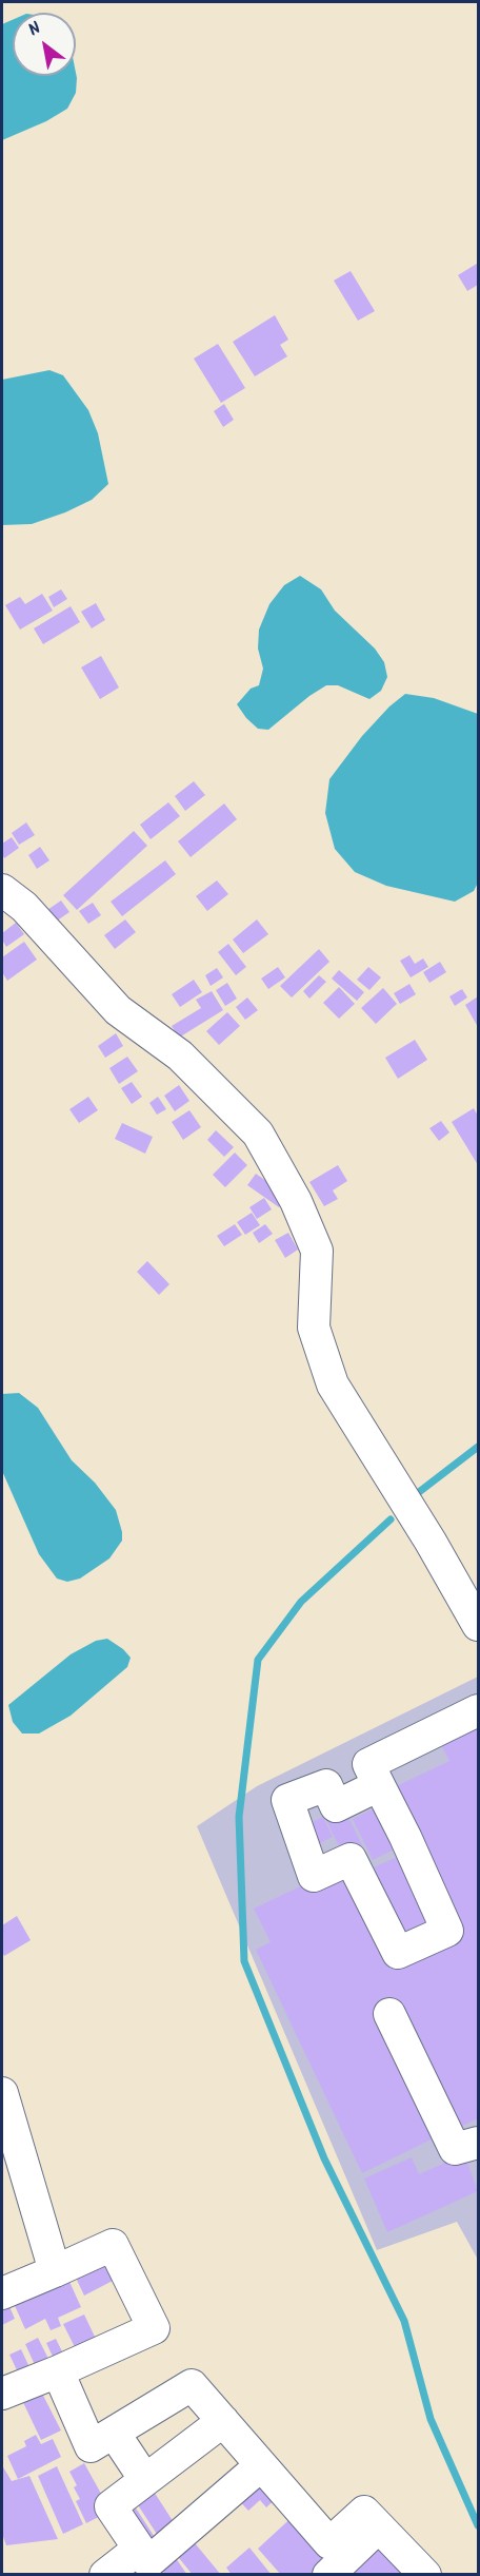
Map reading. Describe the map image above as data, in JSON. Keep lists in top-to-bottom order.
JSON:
{
  "north": "top left"
}
